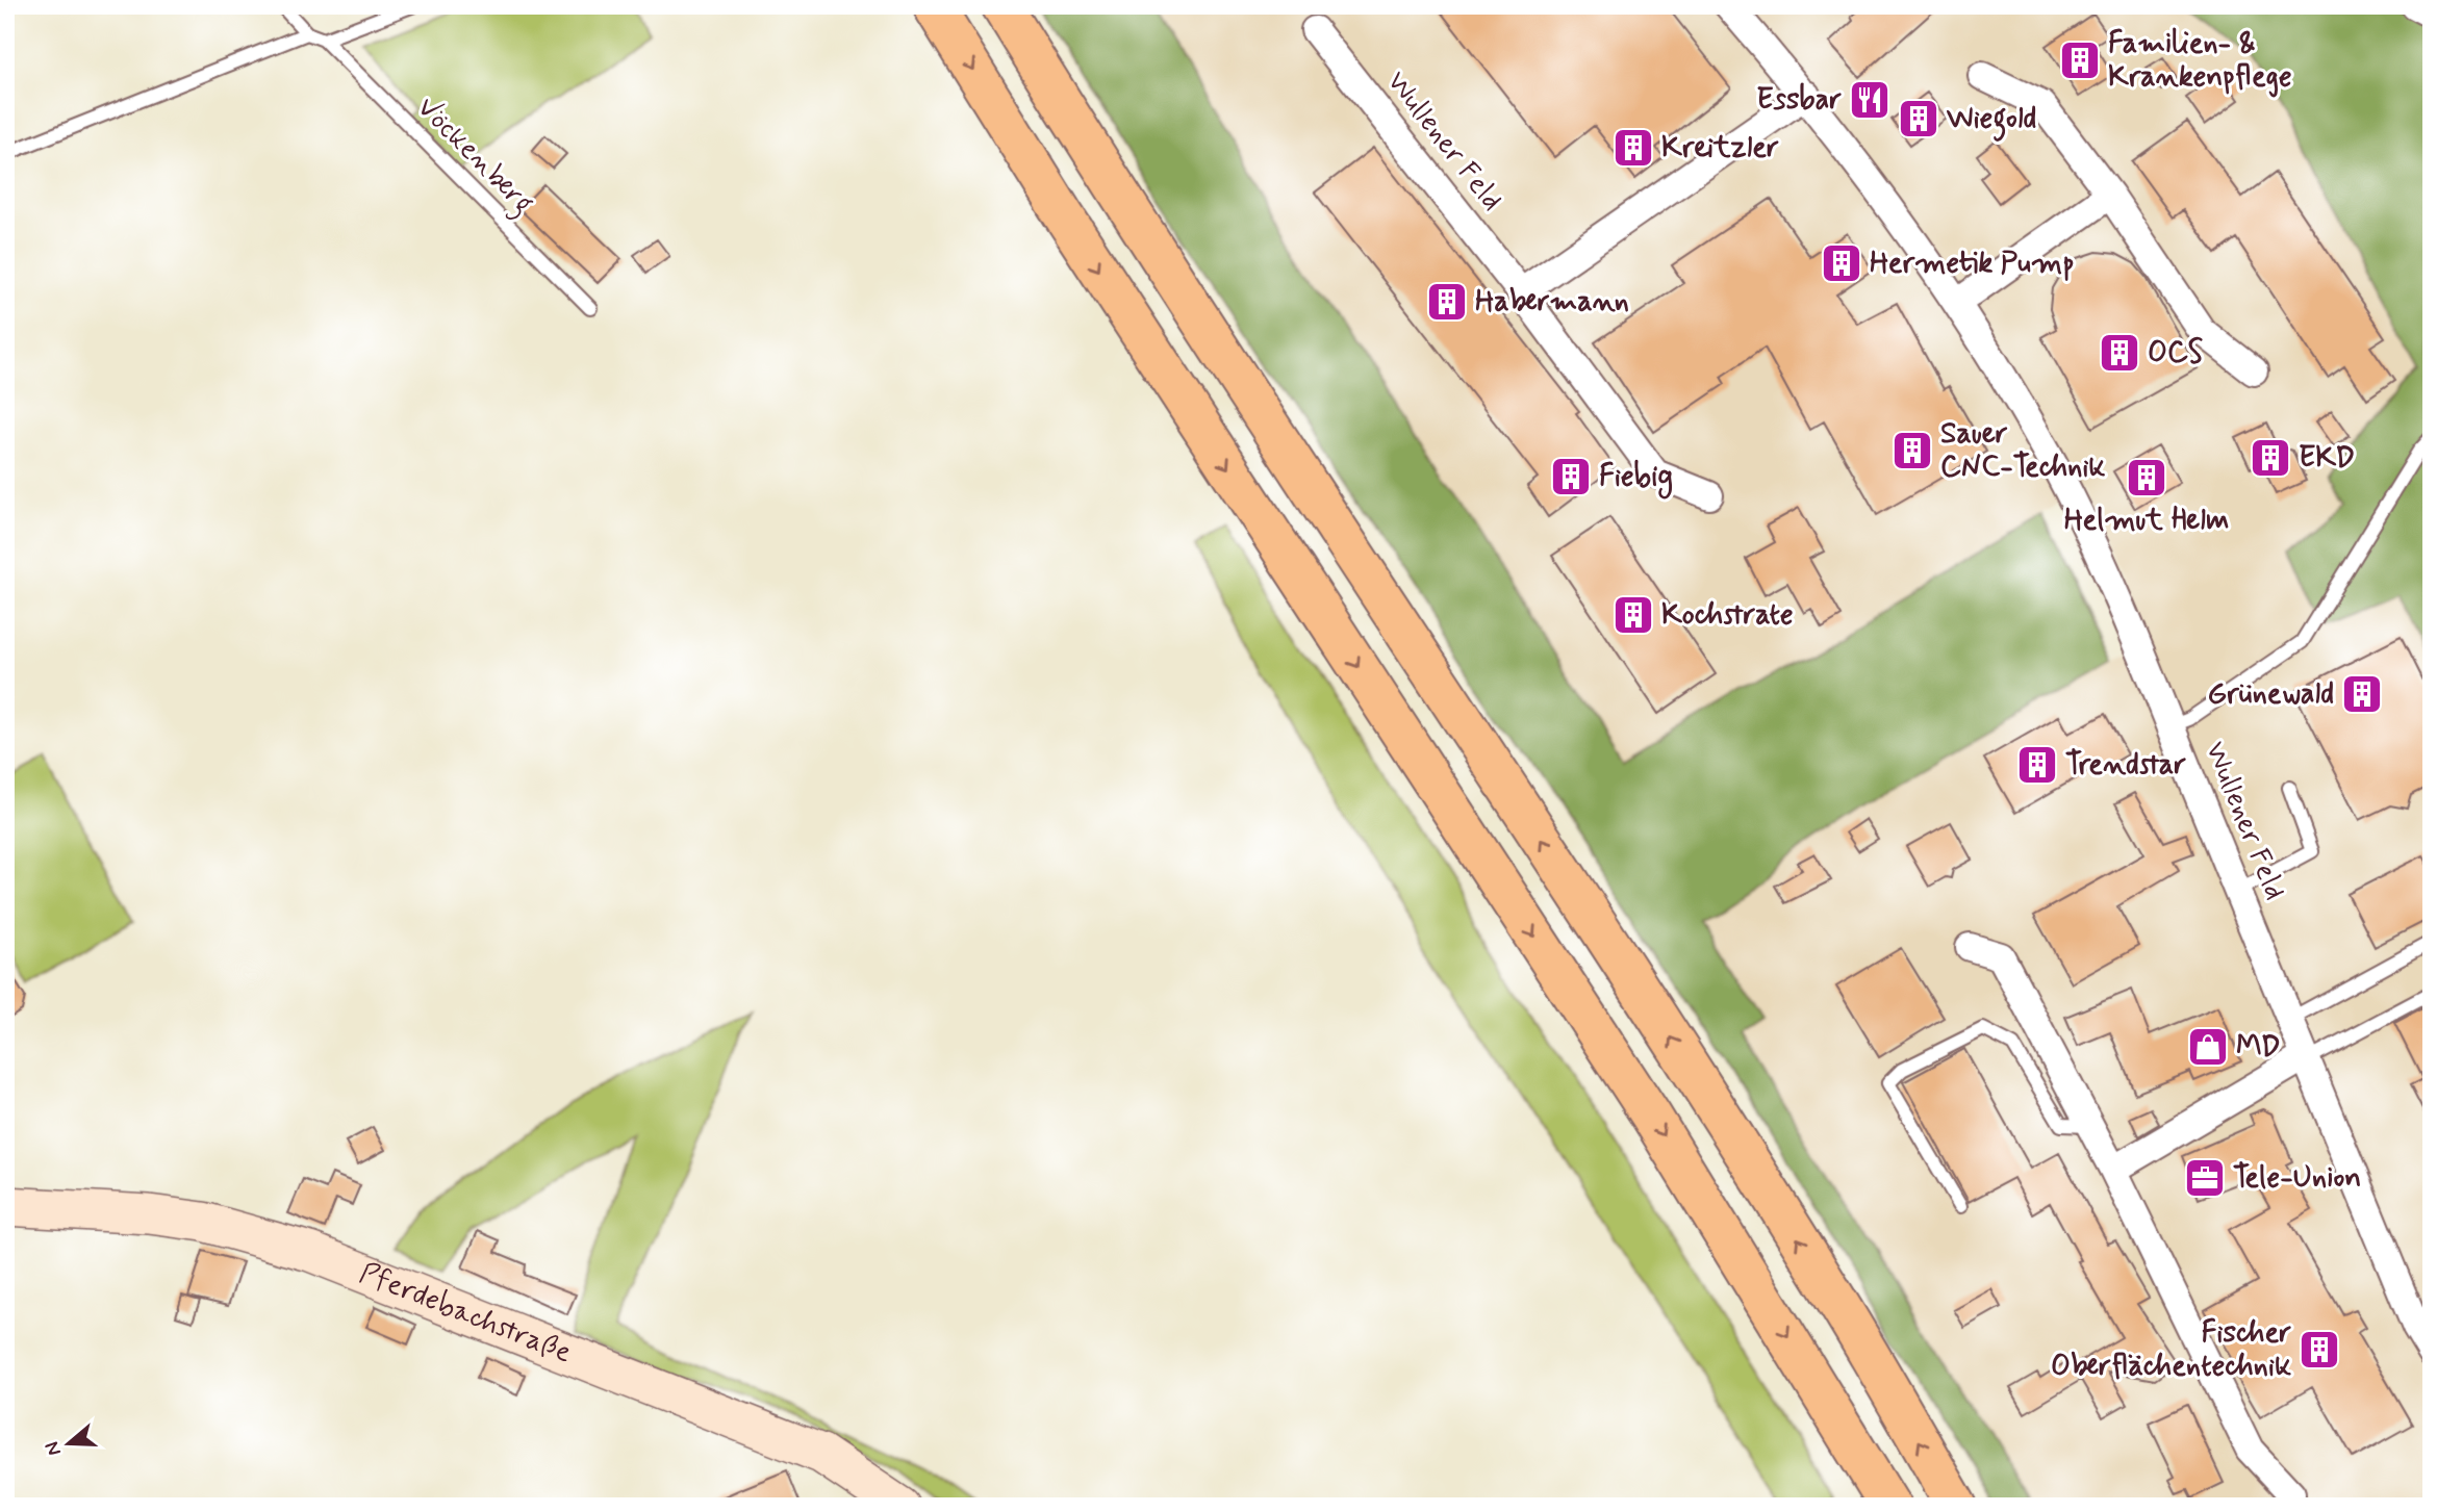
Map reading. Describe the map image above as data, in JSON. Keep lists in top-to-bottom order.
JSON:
{
  "streets": {
    "main road": ["Pferdebachstraße"],
    "street": ["Wullener Feld"],
    "lane": ["Vöckenberg"]
  },
  "places": {
    "building": [
      "Familien- & Krankenpflege",
      "Wiegold",
      "Kreitzler",
      "Hermetik Pump",
      "Habermann",
      "OCS",
      "Sauer CNC-Technik",
      "EKD",
      "Fiebig",
      "Helmut Helm",
      "Kochstrate",
      "Grünewald",
      "Trendstar",
      "Fischer Oberflächentechnik"
    ],
    "restaurant": ["Essbar"],
    "shop": ["MD"],
    "office": ["Tele-Union"]
  },
  "north": "left"
}
